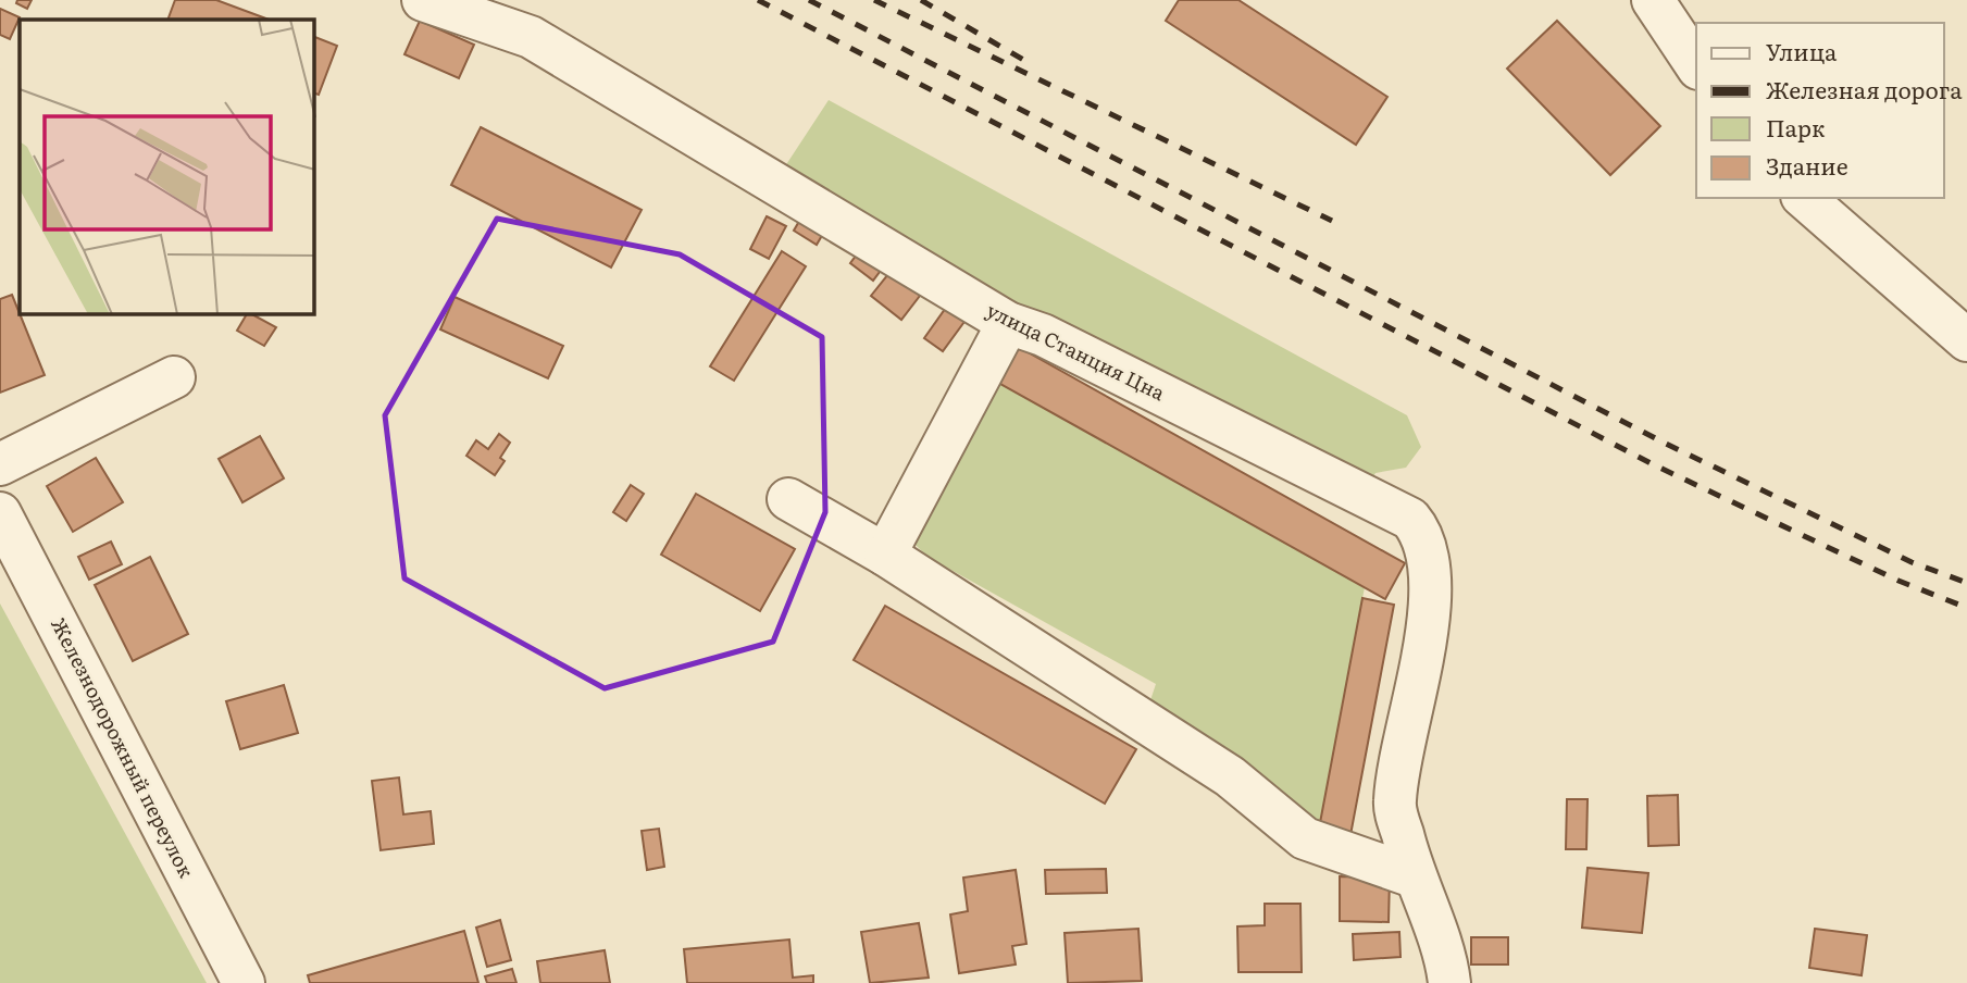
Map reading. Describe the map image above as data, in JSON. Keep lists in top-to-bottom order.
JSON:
{
  "streets": {
    "street": ["улица Станция Цна", "Железнодорожный переулок"]
  },
  "legend": [
    "Улица",
    "Железная дорога",
    "Парк",
    "Здание"
  ]
}
